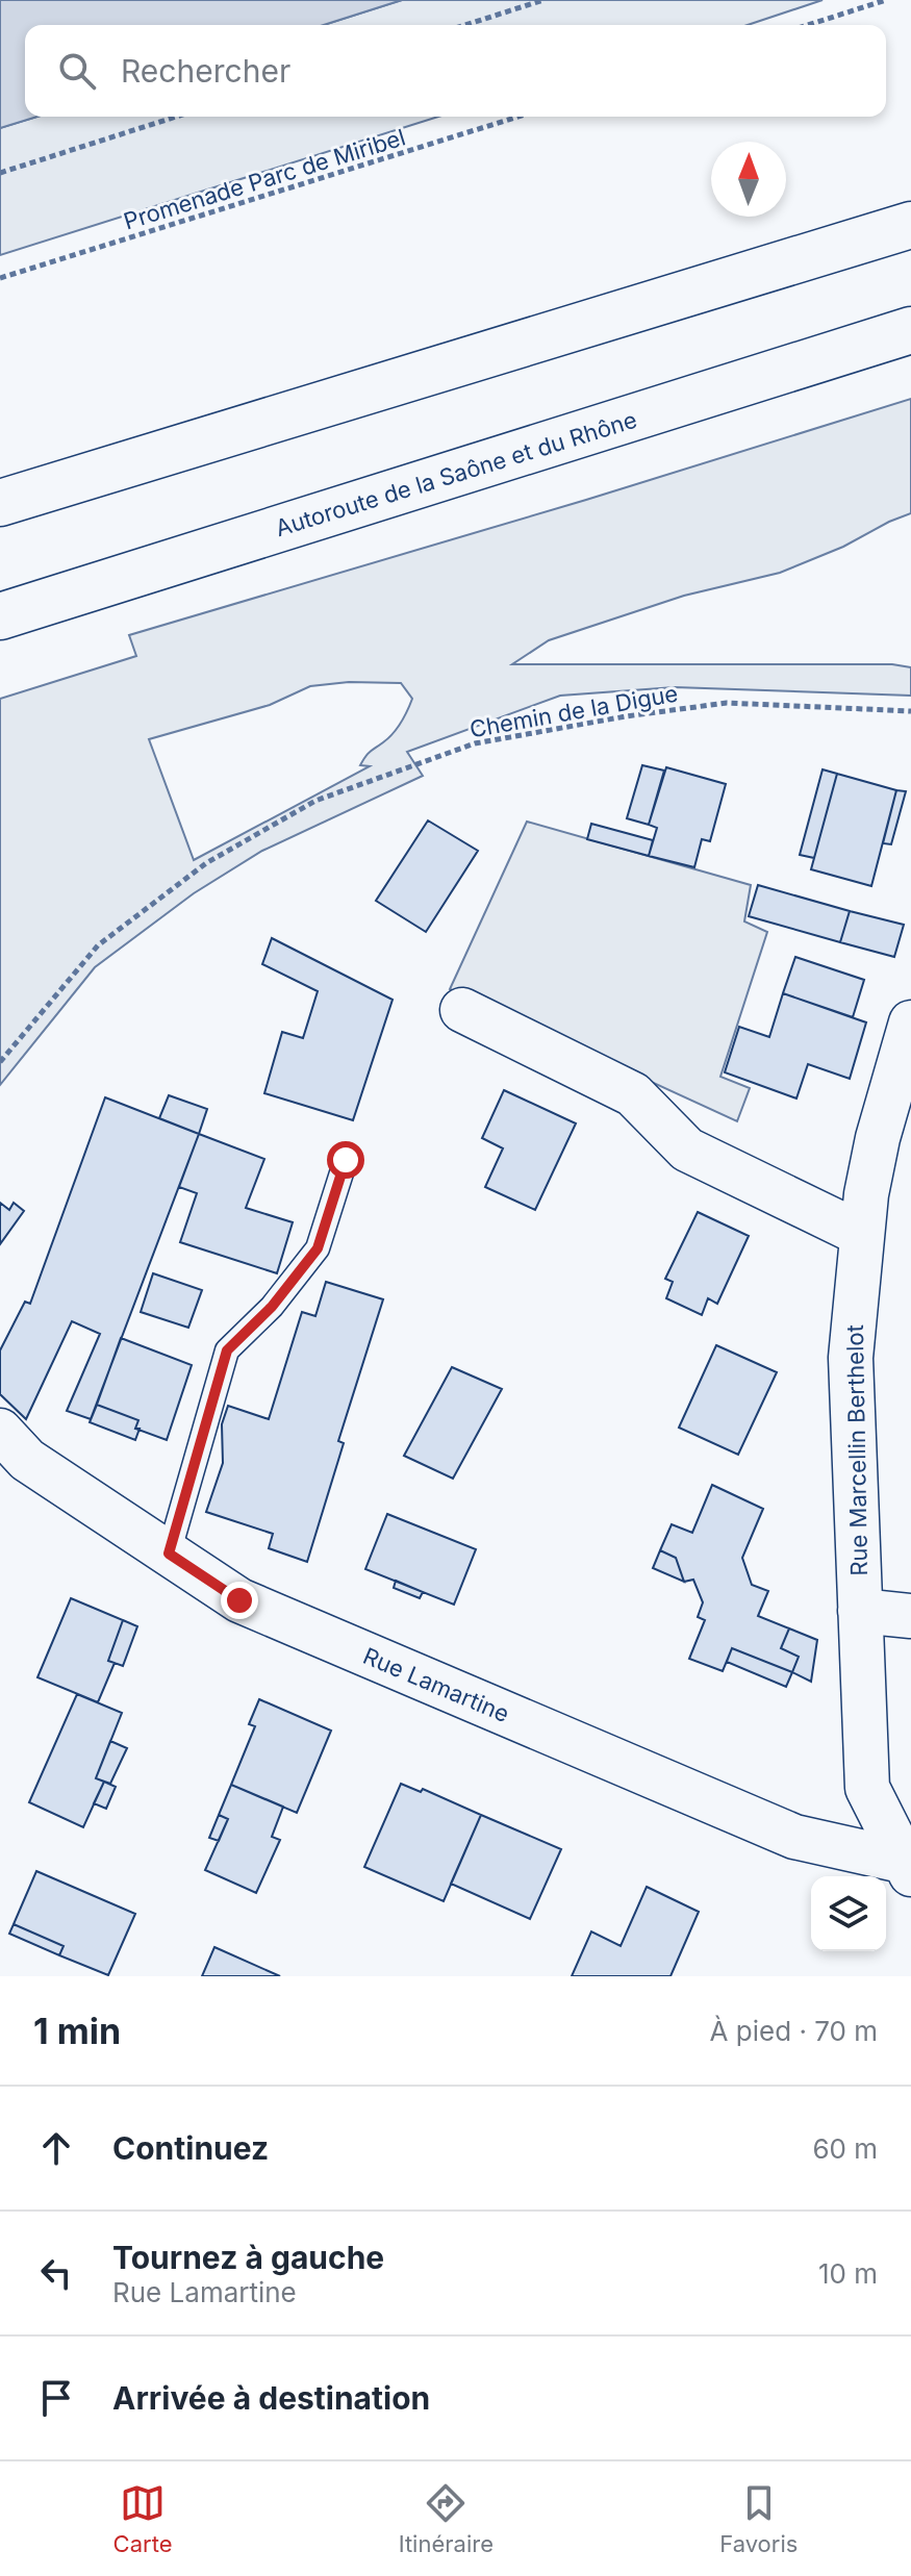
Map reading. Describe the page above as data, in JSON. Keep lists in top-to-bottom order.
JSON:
{
  "streets": {
    "highway": ["Autoroute de la Saône et du Rhône"],
    "street": ["Rue Marcellin Berthelot", "Rue Lamartine"],
    "path": ["Promenade Parc de Miribel", "Chemin de la Digue"]
  },
  "crossings": [
    ["Rue Marcellin Berthelot", "Rue Lamartine"]
  ],
  "north": "top",
  "page": {
    "search": "Rechercher",
    "heading": ["1 min", "À pied · 70 m"],
    "list": [
      ["Continuez", "60 m"],
      ["Tournez à gauche", "Rue Lamartine", "10 m"],
      "Arrivée à destination"
    ],
    "nav": ["Carte", "Itinéraire", "Favoris"]
  }
}
